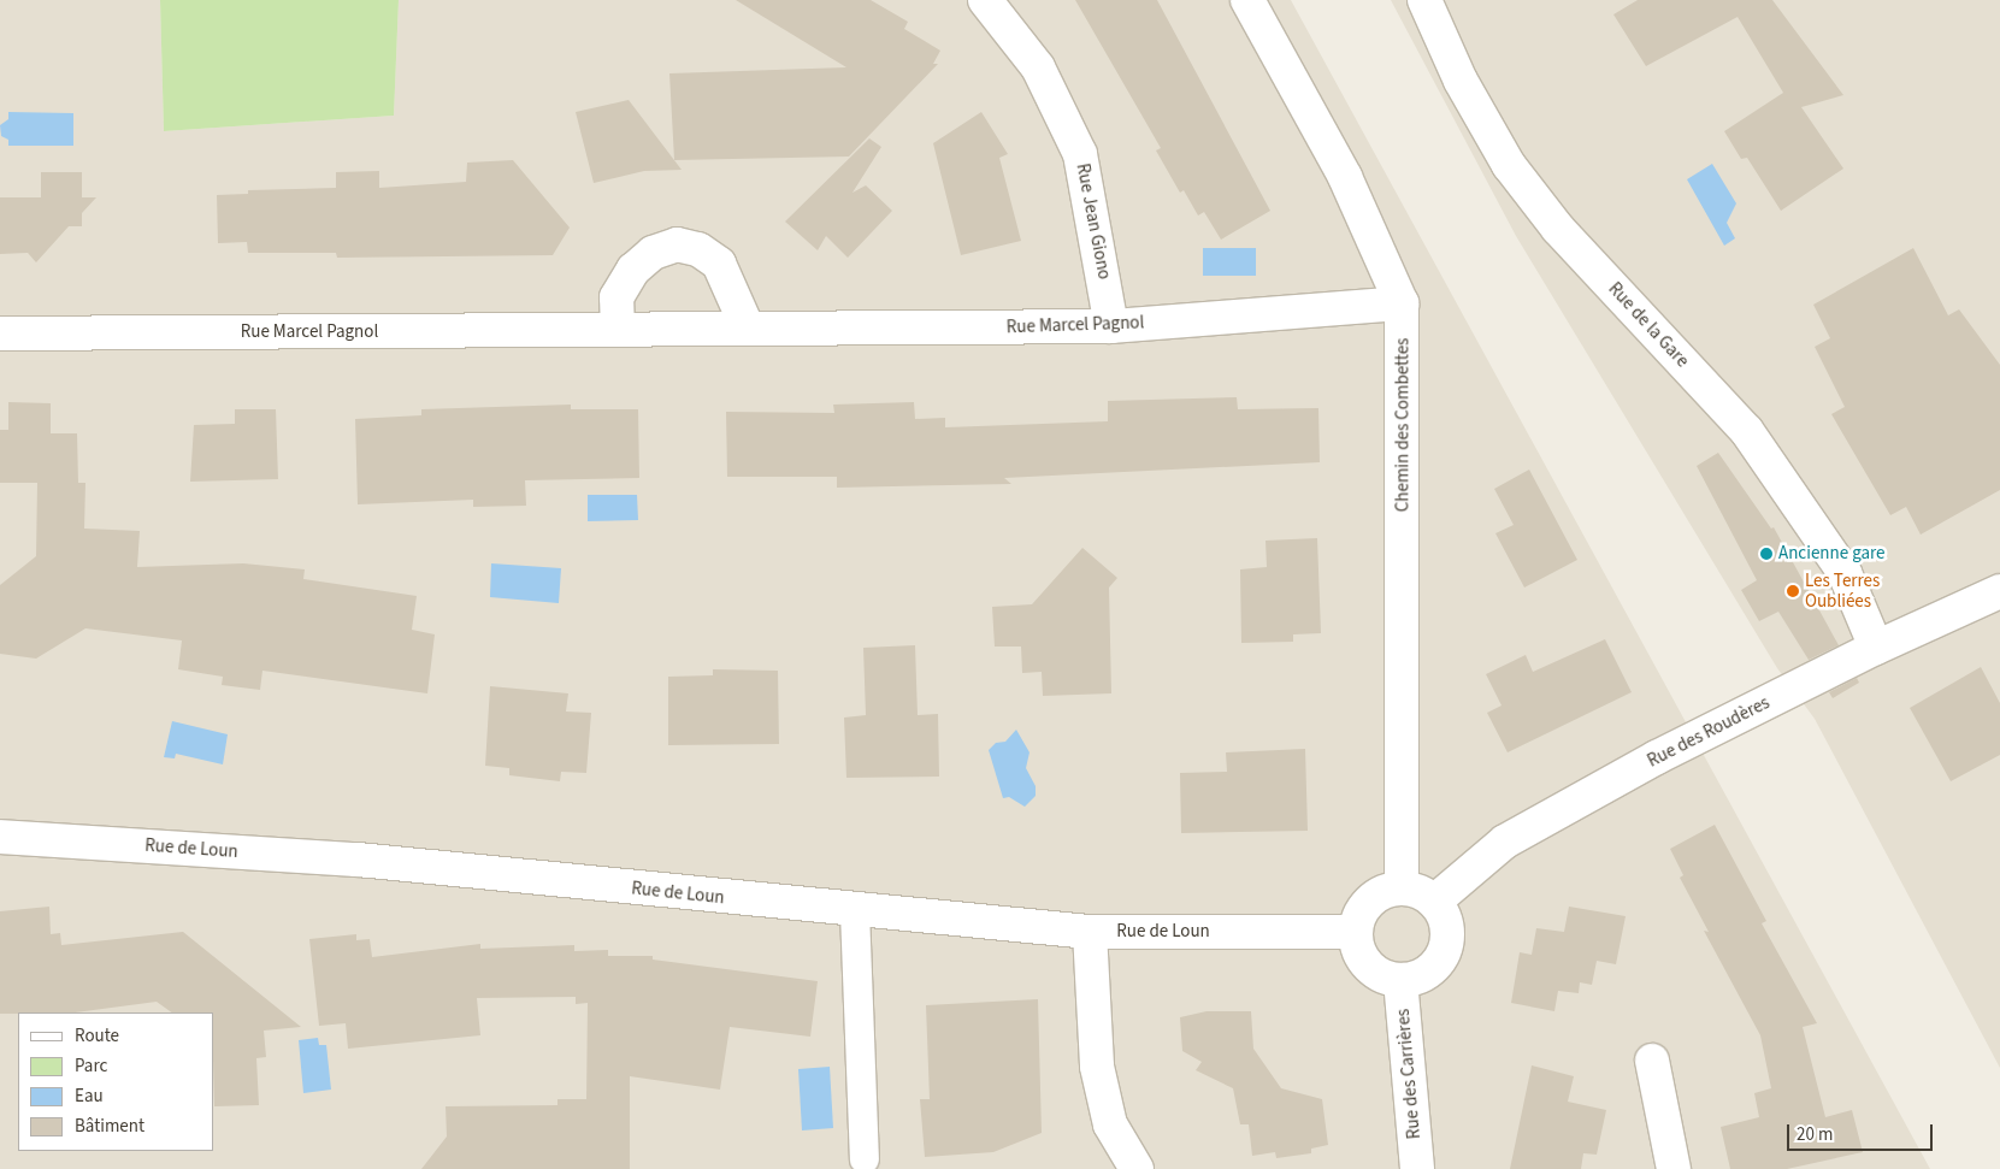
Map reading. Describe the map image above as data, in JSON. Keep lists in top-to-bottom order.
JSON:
{
  "streets": {
    "street": [
      "Rue Jean Giono",
      "Rue Marcel Pagnol",
      "Rue de la Gare",
      "Chemin des Combettes",
      "Rue des Roudères",
      "Rue de Loun",
      "Rue des Carrières"
    ]
  },
  "crossings": [
    ["Rue Jean Giono", "Rue Marcel Pagnol"],
    ["Rue Marcel Pagnol", "Chemin des Combettes"],
    ["Rue de la Gare", "Rue des Roudères"],
    ["Chemin des Combettes", "Rue des Roudères"],
    ["Chemin des Combettes", "Rue de Loun"],
    ["Chemin des Combettes", "Rue des Carrières"],
    ["Rue des Roudères", "Rue de Loun"],
    ["Rue des Roudères", "Rue des Carrières"],
    ["Rue de Loun", "Rue des Carrières"]
  ],
  "places": ["Ancienne gare", "Les Terres Oubliées"],
  "legend": [
    "Route",
    "Parc",
    "Eau",
    "Bâtiment"
  ],
  "scale_bar": "20 m"
}
